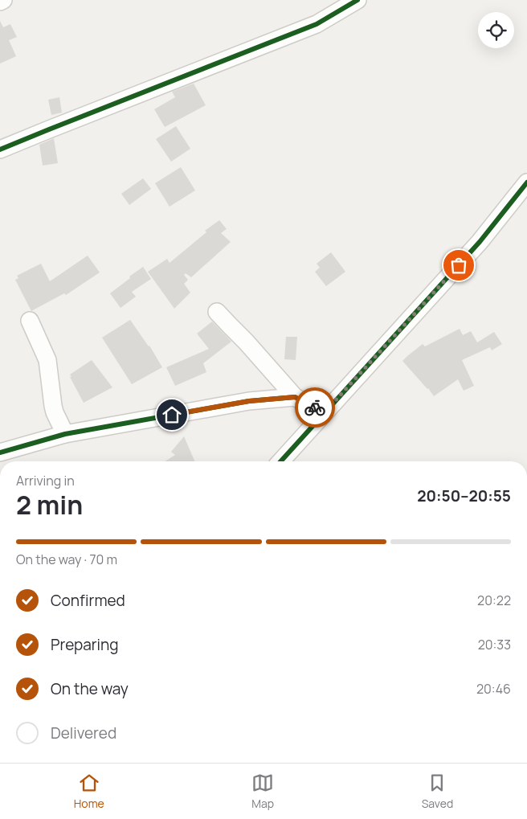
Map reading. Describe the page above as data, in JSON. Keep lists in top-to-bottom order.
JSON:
{
  "page": {
    "heading": ["2 min", "Arriving in", "20:50–20:55"],
    "bar": "On the way · 70 m",
    "list": [
      ["Confirmed", "20:22"],
      ["Preparing", "20:33"],
      ["On the way", "20:46"],
      "Delivered"
    ],
    "tabs": ["Home", "Map", "Saved"]
  }
}
